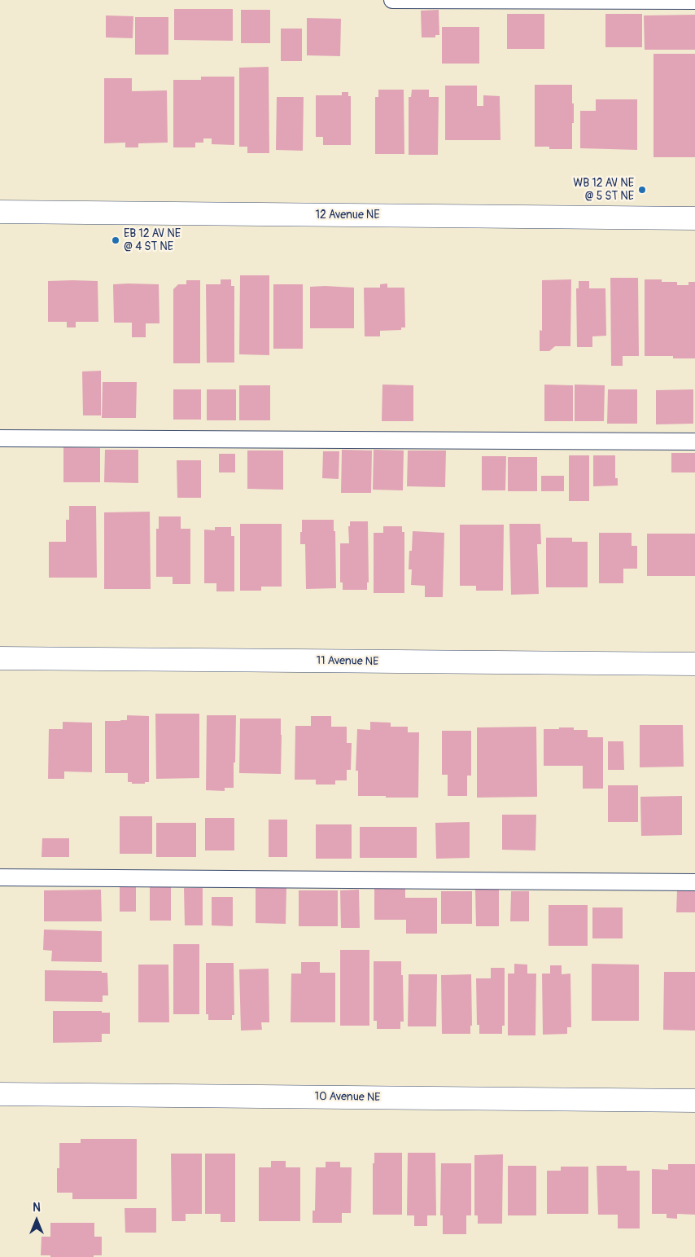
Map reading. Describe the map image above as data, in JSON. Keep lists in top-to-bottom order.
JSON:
{
  "streets": {
    "street": ["12 Avenue NE", "11 Avenue NE", "10 Avenue NE"]
  },
  "places": ["WB 12 AV NE @ 5 ST NE", "EB 12 AV NE @ 4 ST NE"],
  "north": "top"
}
